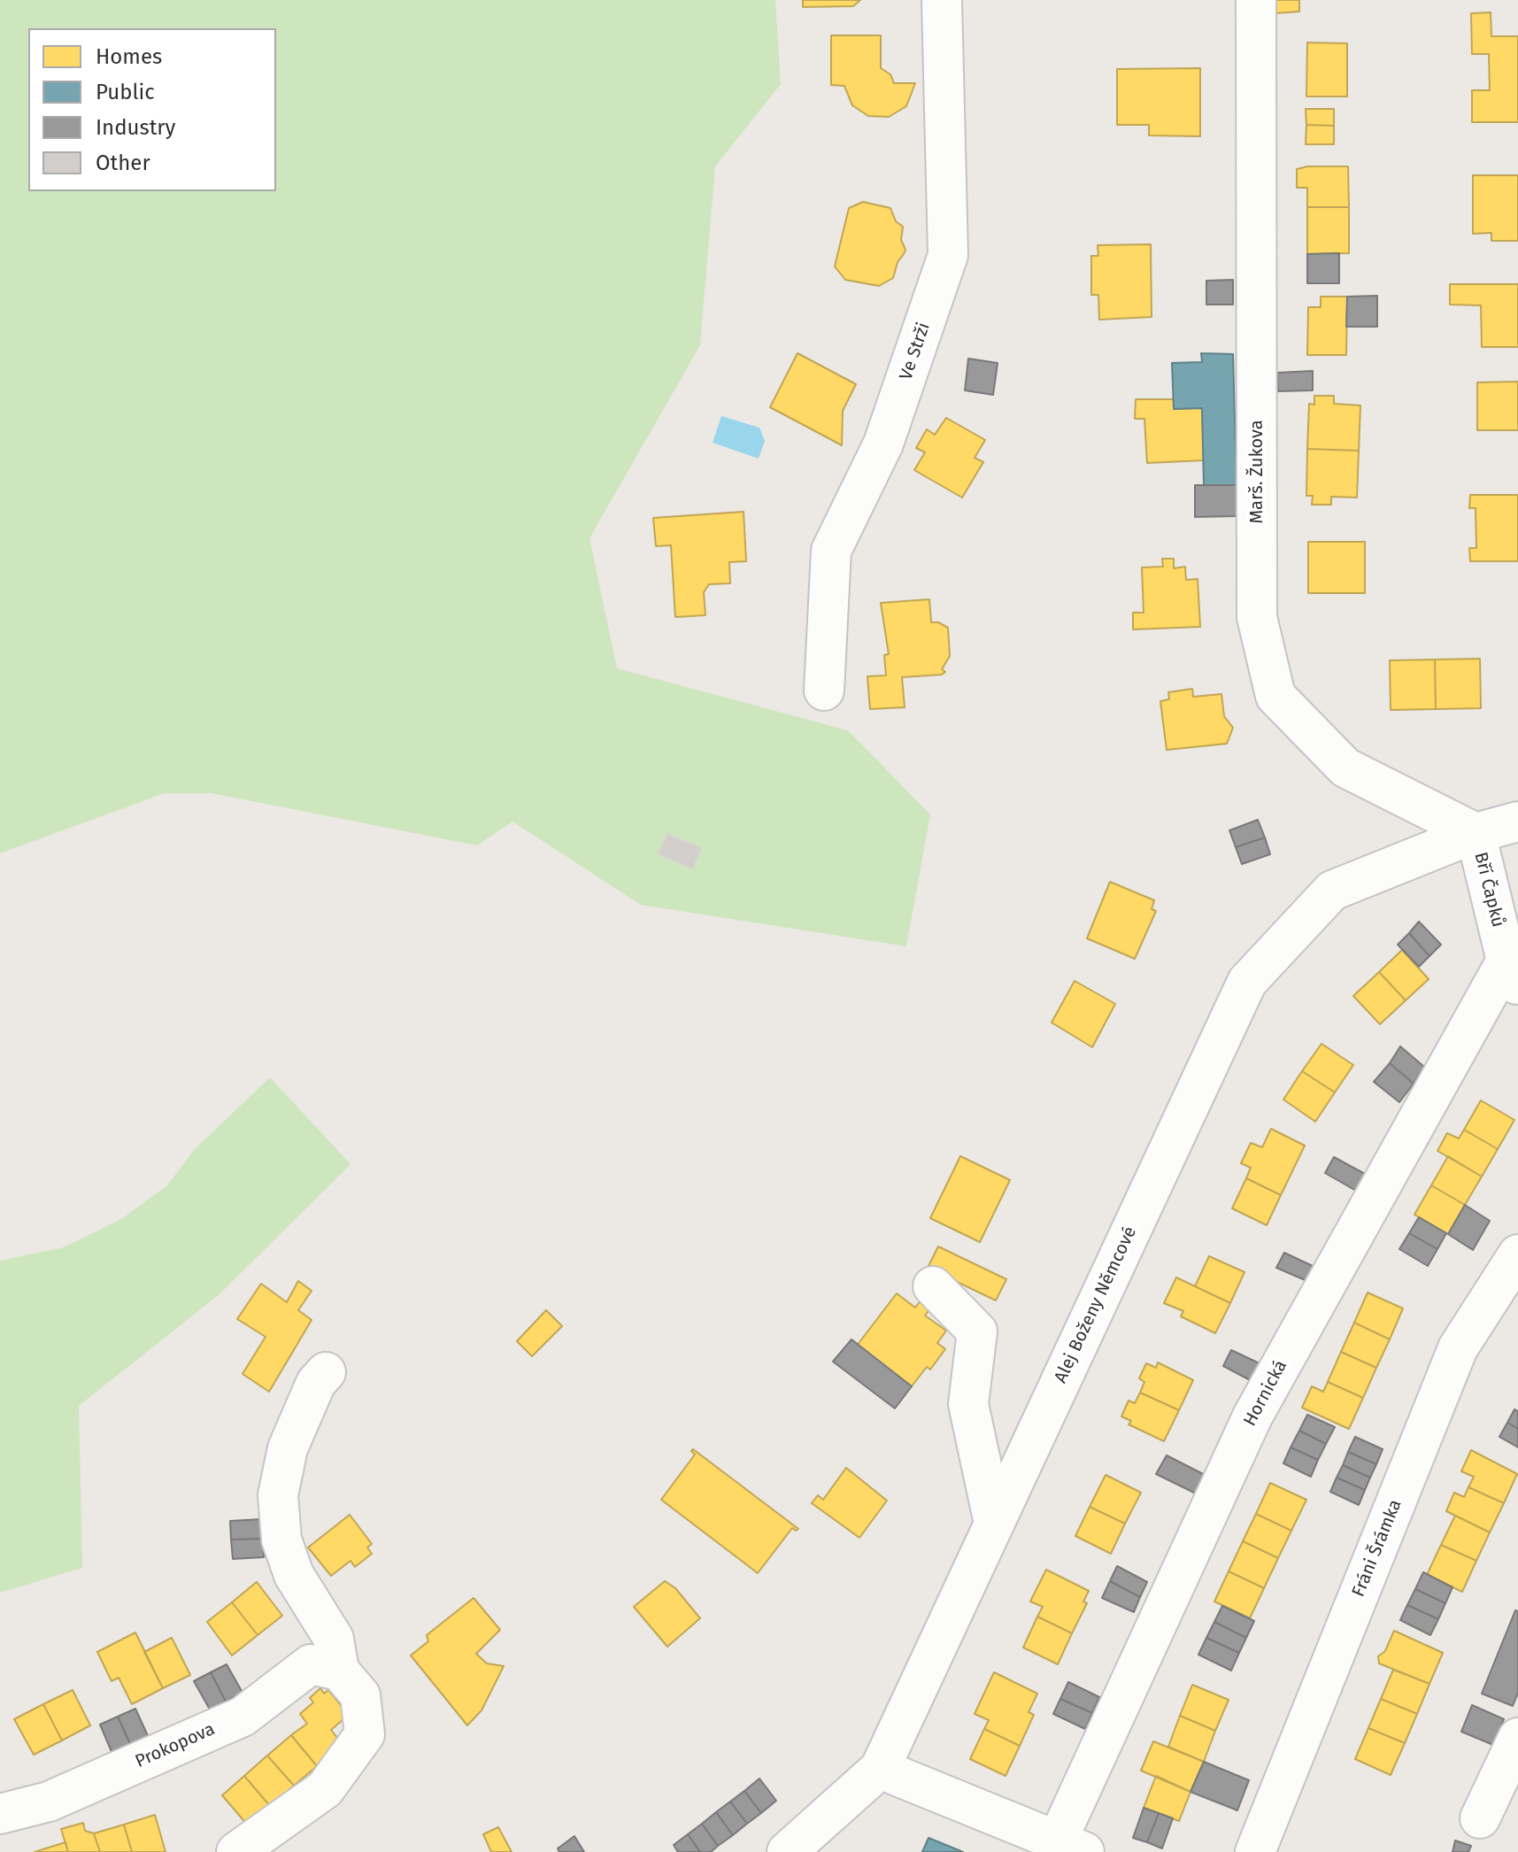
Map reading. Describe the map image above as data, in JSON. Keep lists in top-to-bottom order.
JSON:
{
  "streets": {
    "street": [
      "Ve Strži",
      "Marš. Žukova",
      "Bří Čapků",
      "Alej Boženy Němcové",
      "Hornická",
      "Fráni Šrámka",
      "Prokopova"
    ]
  },
  "crossings": [
    ["Marš. Žukova", "Bří Čapků"],
    ["Marš. Žukova", "Alej Boženy Němcové"],
    ["Bří Čapků", "Alej Boženy Němcové"],
    ["Bří Čapků", "Hornická"]
  ],
  "legend": [
    "Homes",
    "Public",
    "Industry",
    "Other"
  ]
}
